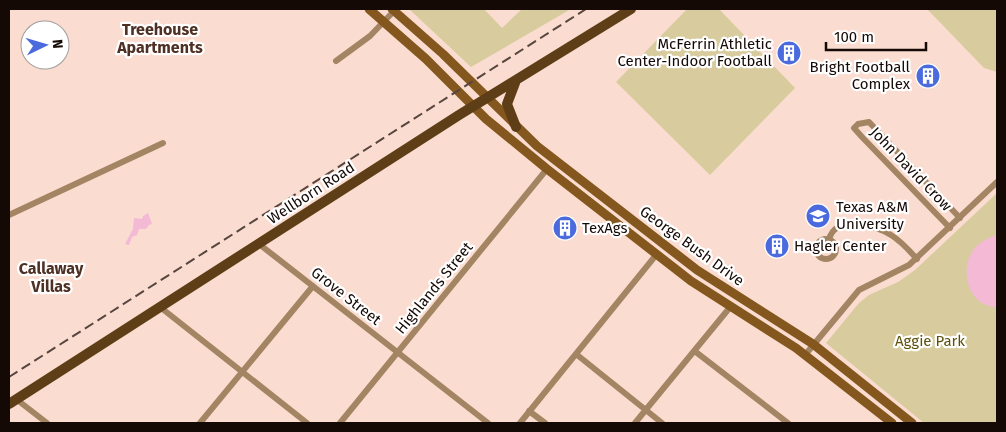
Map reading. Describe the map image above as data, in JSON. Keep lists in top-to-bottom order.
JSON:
{
  "streets": {
    "main road": ["Wellborn Road", "George Bush Drive"],
    "street": ["John David Crow", "Highlands Street", "Grove Street"]
  },
  "crossings": [
    ["Wellborn Road", "George Bush Drive"],
    ["Wellborn Road", "Grove Street"],
    ["George Bush Drive", "Highlands Street"],
    ["Highlands Street", "Grove Street"]
  ],
  "districts": ["Treehouse Apartments", "Callaway Villas"],
  "parks": ["Aggie Park"],
  "places": {
    "building": [
      "McFerrin Athletic Center-Indoor Football",
      "Bright Football Complex",
      "TexAgs",
      "Hagler Center"
    ],
    "school or university": ["Texas A&M University"]
  },
  "scale_bar": "100 m",
  "north": "right"
}
